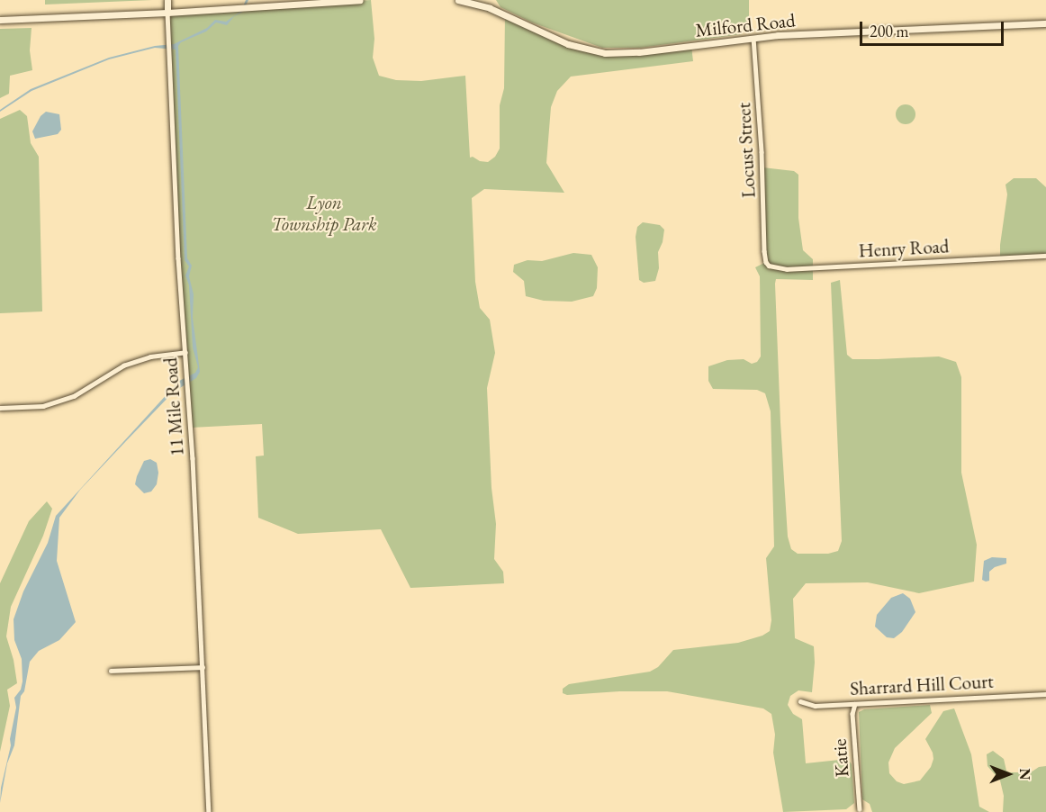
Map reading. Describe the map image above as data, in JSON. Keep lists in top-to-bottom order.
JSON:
{
  "streets": {
    "street": [
      "Milford Road",
      "Locust Street",
      "Henry Road",
      "11 Mile Road",
      "Sharrard Hill Court",
      "Katie"
    ]
  },
  "crossings": [
    ["Milford Road", "Locust Street"],
    ["Locust Street", "Henry Road"],
    ["Sharrard Hill Court", "Katie"]
  ],
  "parks": ["Lyon Township Park"],
  "scale_bar": "200 m",
  "north": "right"
}
